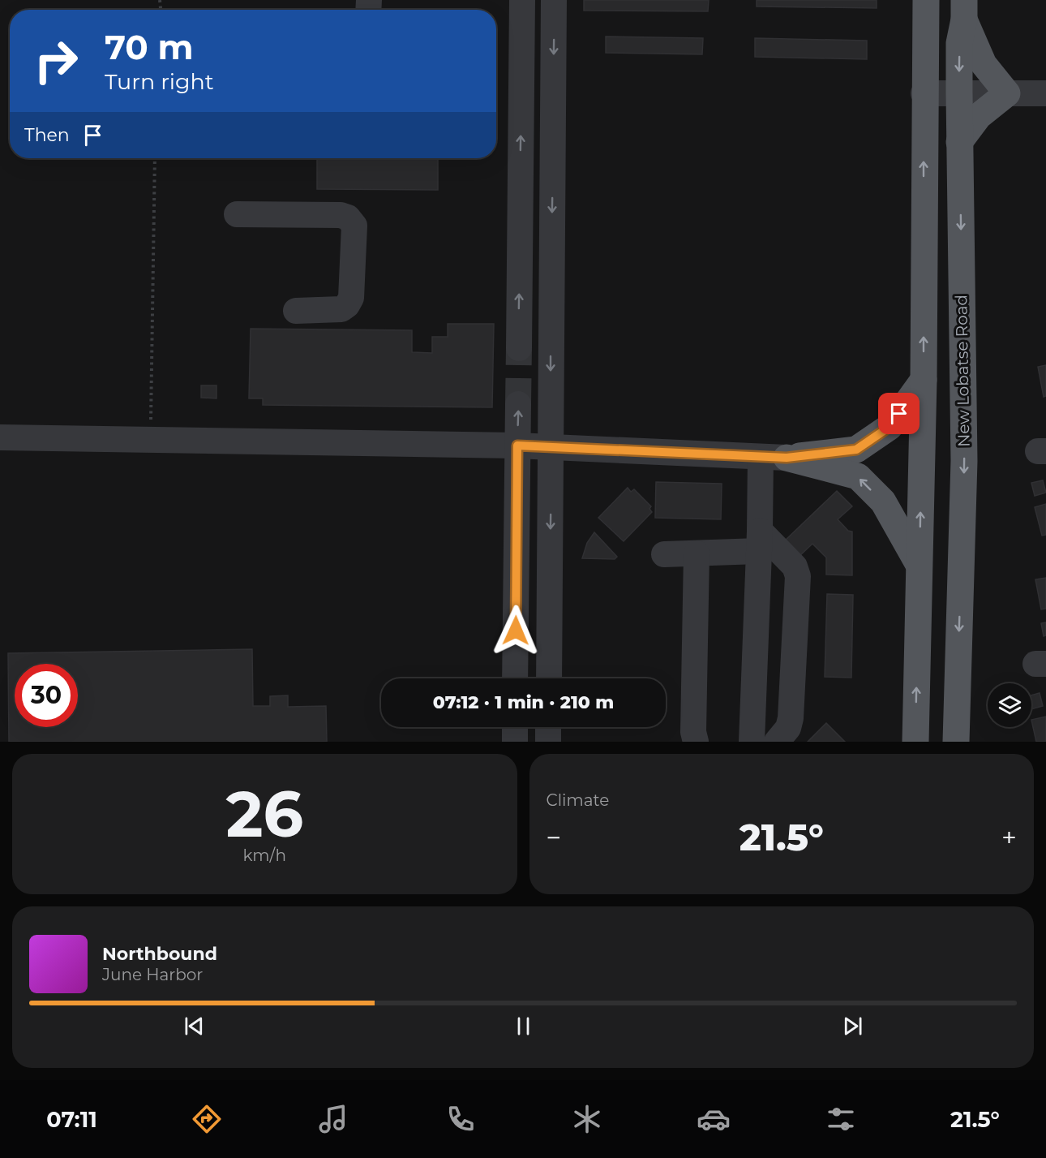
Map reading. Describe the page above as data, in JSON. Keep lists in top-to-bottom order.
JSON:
{
  "streets": {
    "main road": ["New Lobatse Road"]
  },
  "page": {
    "turn": ["70 m", "Turn right"],
    "then": "Then",
    "limit": "30",
    "trip": "07:12 · 1 min · 210 m",
    "tile": [
      ["26", "km/h"],
      "Climate"
    ],
    "heat": ["−", "21.5°", "+"],
    "song": ["Northbound", "June Harbor"],
    "tabs": ["07:11", "21.5°"]
  }
}
